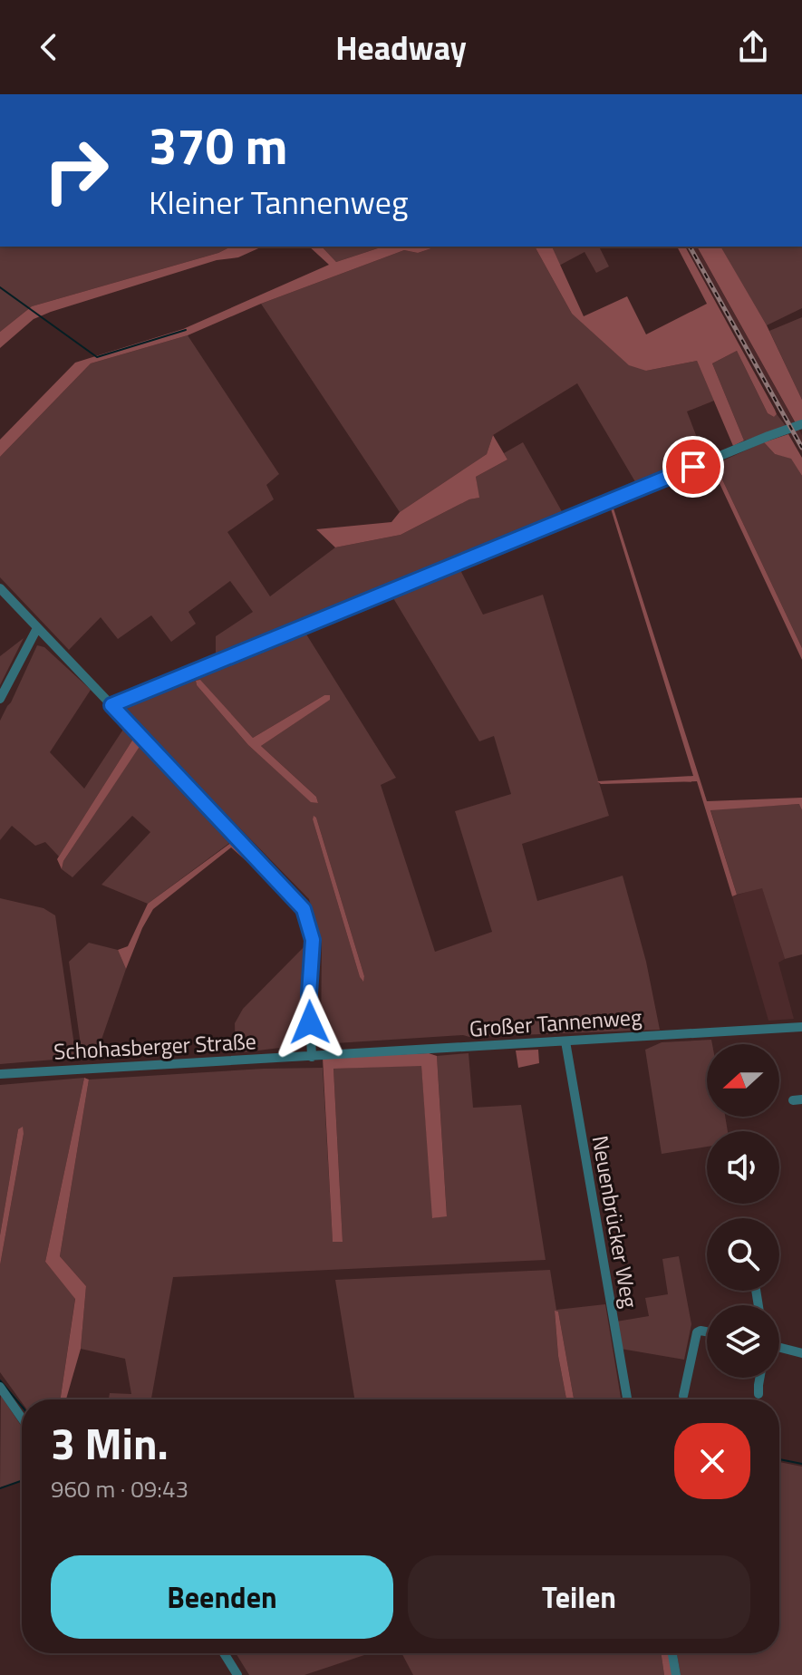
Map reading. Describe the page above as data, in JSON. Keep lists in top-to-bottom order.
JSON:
{
  "streets": {
    "street": ["Großer Tannenweg", "Schohasberger Straße", "Neuenbrücker Weg"]
  },
  "crossings": [
    ["Großer Tannenweg", "Schohasberger Straße"],
    ["Großer Tannenweg", "Neuenbrücker Weg"]
  ],
  "north": "left",
  "page": {
    "header": "Headway",
    "turn": ["370 m", "Kleiner Tannenweg"],
    "heading": ["3 Min.", "960 m · 09:43"],
    "buttons": ["Beenden", "Teilen"]
  }
}
